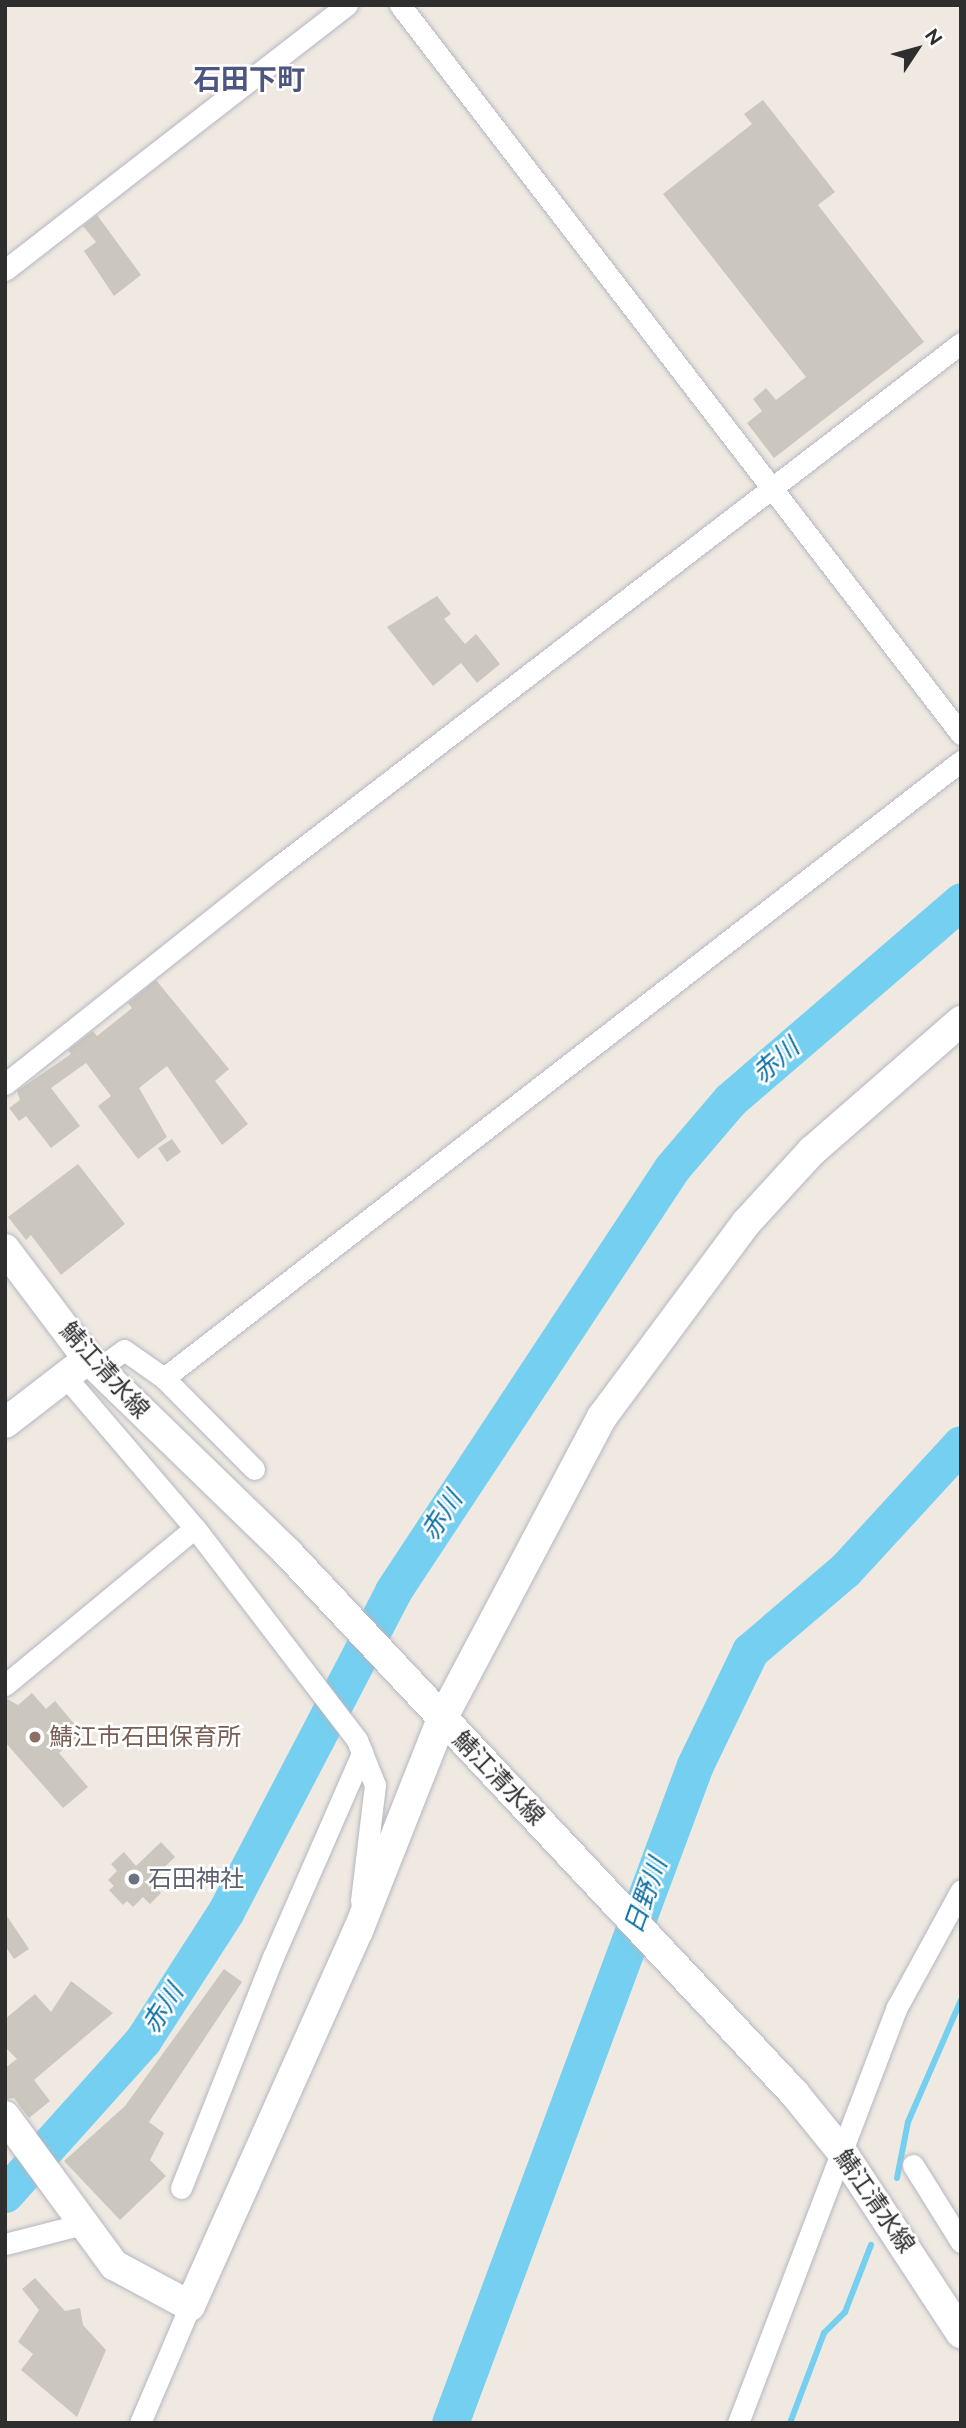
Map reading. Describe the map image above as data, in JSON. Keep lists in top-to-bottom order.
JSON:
{
  "streets": {
    "street": ["鯖江清水線"]
  },
  "districts": ["石田下町"],
  "water": ["赤川", "日野川"],
  "places": ["鯖江市石田保育所", "石田神社"],
  "north": "top right"
}
